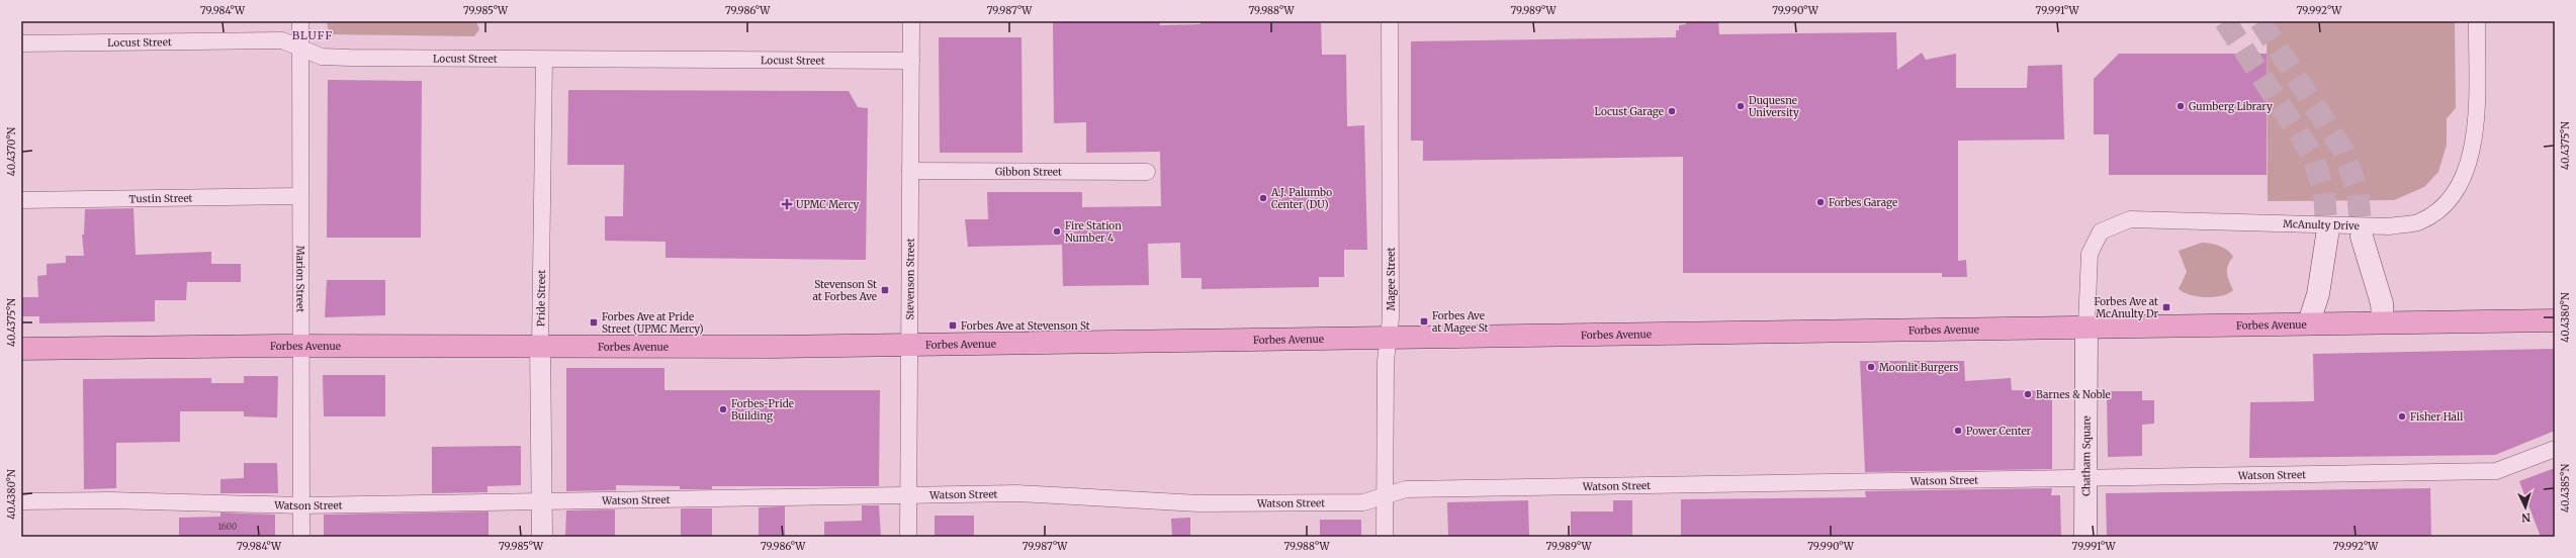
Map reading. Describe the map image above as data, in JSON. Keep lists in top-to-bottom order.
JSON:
{
  "streets": {
    "main road": ["Forbes Avenue", "Chatham Square"],
    "street": [
      "Locust Street",
      "Gibbon Street",
      "Tustin Street",
      "McAnulty Drive",
      "Marion Street",
      "Stevenson Street",
      "Magee Street",
      "Pride Street",
      "Watson Street"
    ]
  },
  "crossings": [
    ["Locust Street", "Marion Street"],
    ["Locust Street", "Stevenson Street"],
    ["Locust Street", "Pride Street"],
    ["Gibbon Street", "Stevenson Street"],
    ["Tustin Street", "Marion Street"],
    ["McAnulty Drive", "Forbes Avenue"],
    ["McAnulty Drive", "Chatham Square"],
    ["Marion Street", "Forbes Avenue"],
    ["Marion Street", "Watson Street"],
    ["Stevenson Street", "Forbes Avenue"],
    ["Stevenson Street", "Watson Street"],
    ["Magee Street", "Forbes Avenue"],
    ["Magee Street", "Watson Street"],
    ["Pride Street", "Forbes Avenue"],
    ["Pride Street", "Watson Street"],
    ["Forbes Avenue", "Chatham Square"],
    ["Chatham Square", "Watson Street"]
  ],
  "districts": ["BLUFF"],
  "places": {
    "other": [
      "Duquesne University",
      "Gumberg Library",
      "Locust Garage",
      "A.J. Palumbo Center (DU)",
      "Forbes Garage",
      "Fire Station Number 4",
      "Moonlit Burgers",
      "Barnes & Noble",
      "Forbes-Pride Building",
      "Fisher Hall",
      "Power Center"
    ],
    "health": ["UPMC Mercy"],
    "transit": [
      "Stevenson St at Forbes Ave",
      "Forbes Ave at McAnulty Dr",
      "Forbes Ave at Magee St",
      "Forbes Ave at Pride Street (UPMC Mercy)",
      "Forbes Ave at Stevenson St"
    ]
  },
  "house_numbers": ["1600"],
  "north": "bottom",
  "coordinates": [
    "79.984°W",
    "79.985°W",
    "79.986°W",
    "79.987°W",
    "79.988°W",
    "79.989°W",
    "79.990°W",
    "79.991°W",
    "79.992°W",
    "40.4375°N",
    "40.4370°N",
    "40.4380°N",
    "40.4385°N"
  ]
}
